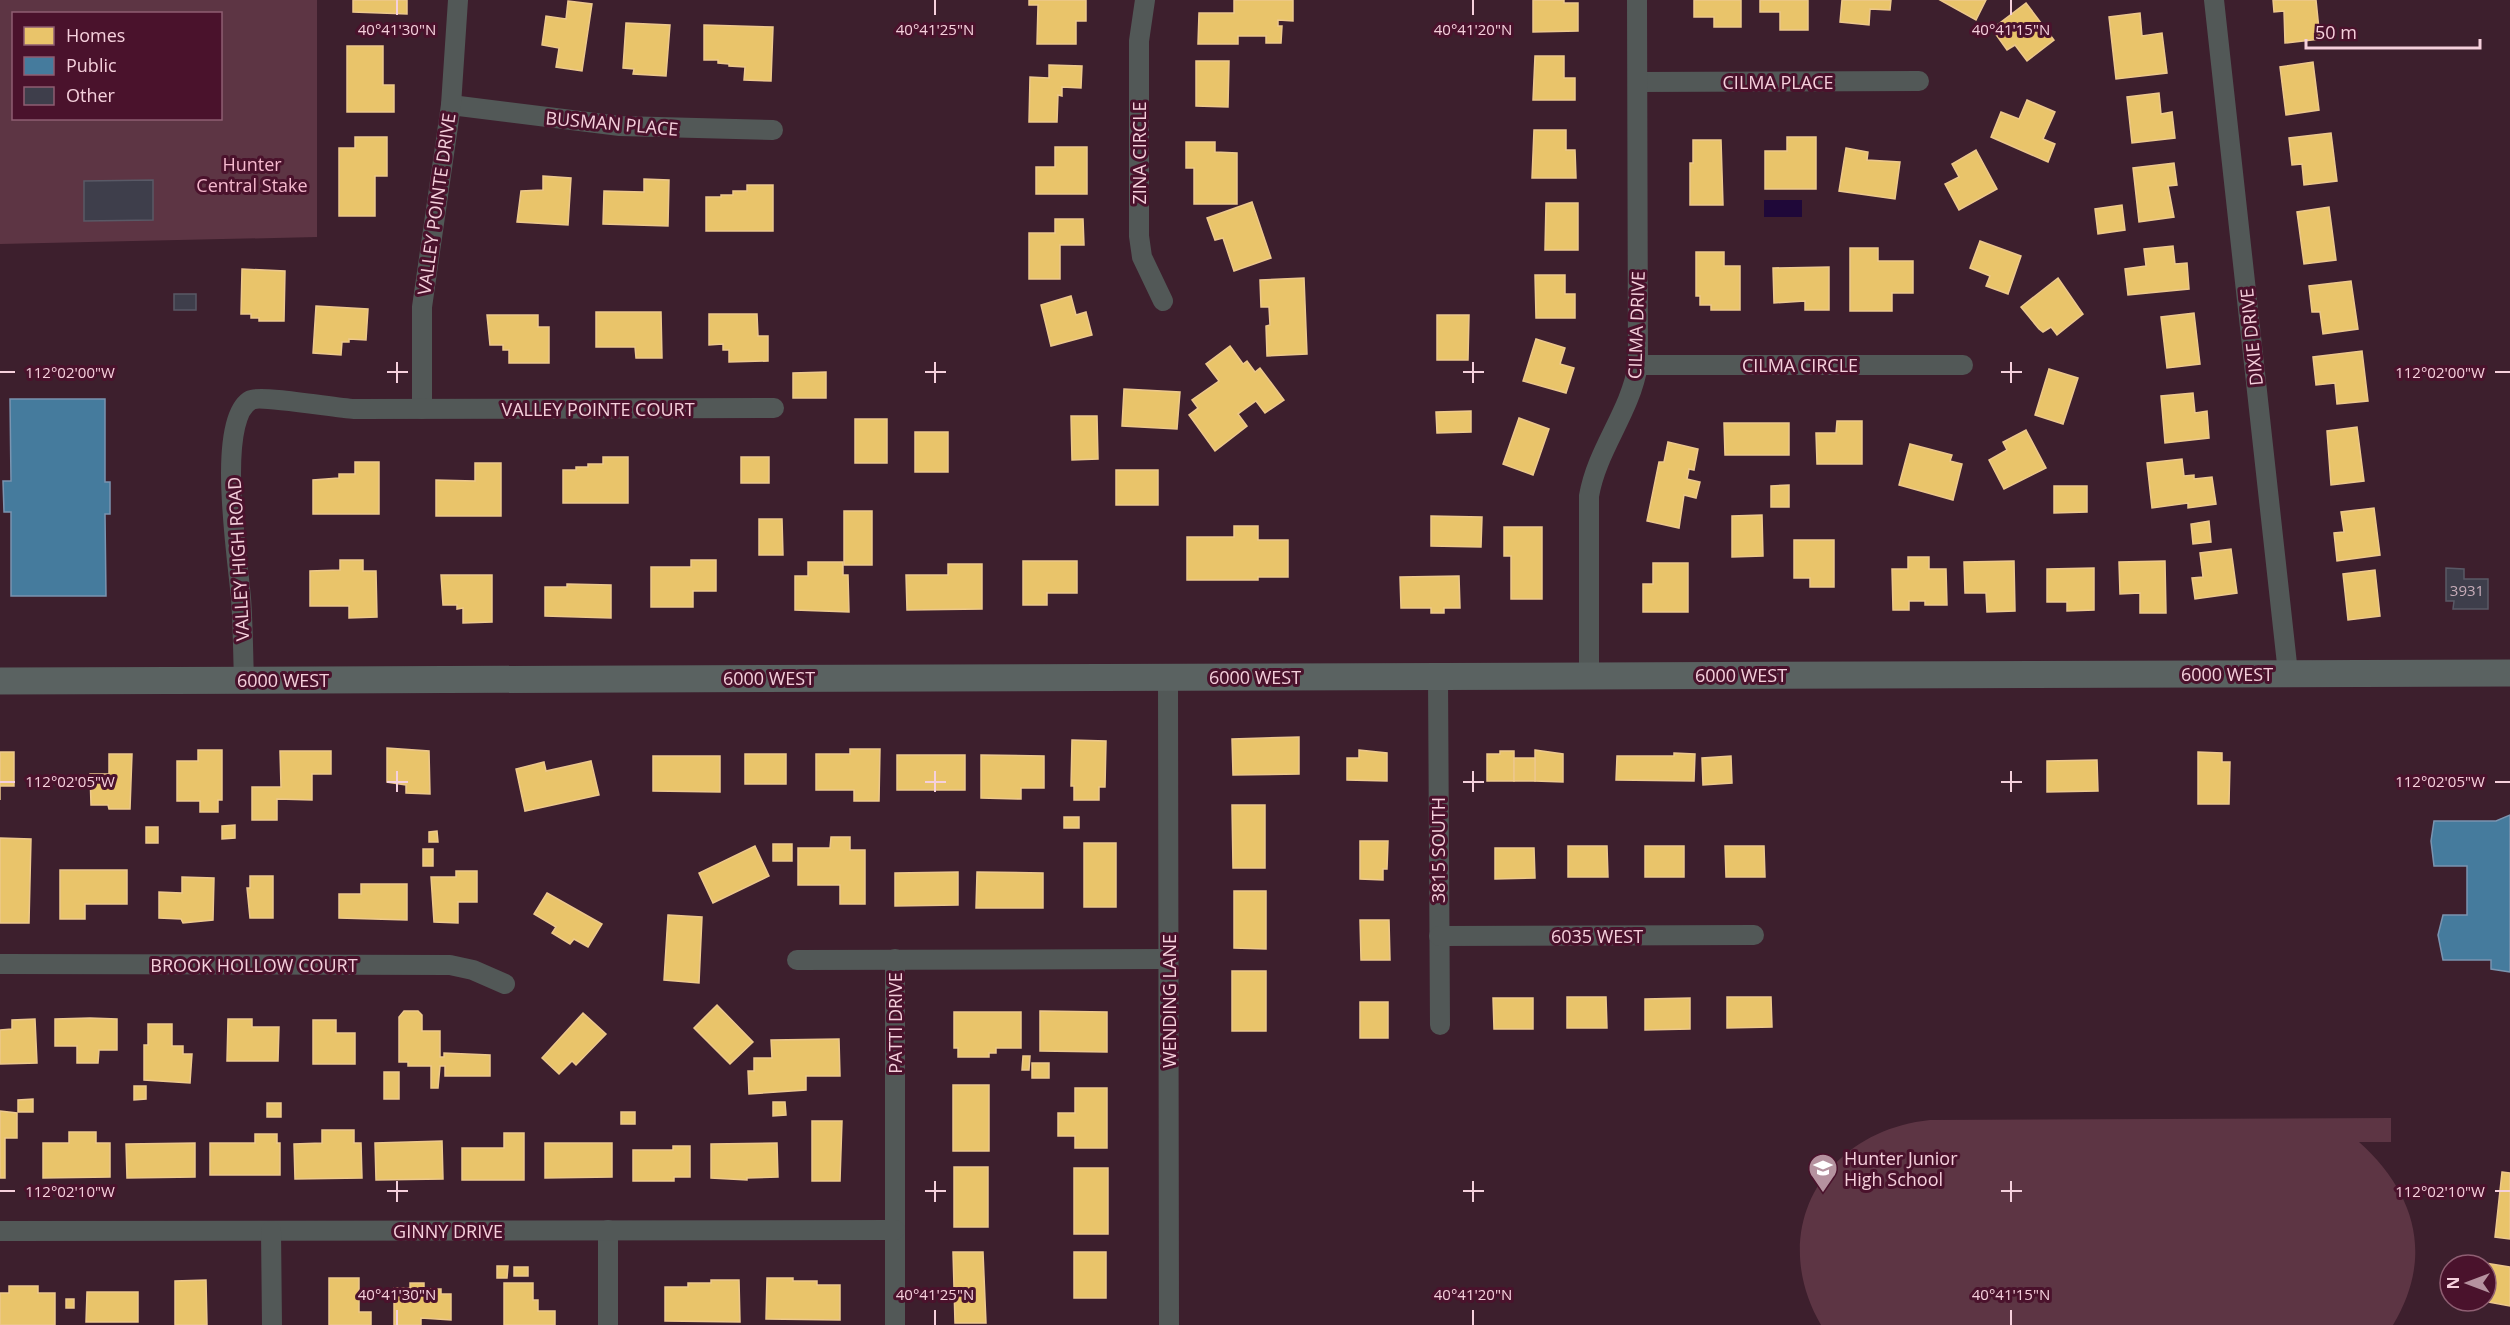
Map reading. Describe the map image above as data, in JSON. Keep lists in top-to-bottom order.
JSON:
{
  "streets": {
    "street": [
      "CILMA PLACE",
      "BUSMAN PLACE",
      "ZINA CIRCLE",
      "VALLEY POINTE DRIVE",
      "CILMA DRIVE",
      "DIXIE DRIVE",
      "CILMA CIRCLE",
      "VALLEY POINTE COURT",
      "VALLEY HIGH ROAD",
      "6000 WEST",
      "3815 SOUTH",
      "6035 WEST",
      "BROOK HOLLOW COURT",
      "WENDING LANE",
      "PATTI DRIVE",
      "GINNY DRIVE"
    ]
  },
  "crossings": [
    ["CILMA PLACE", "CILMA DRIVE"],
    ["BUSMAN PLACE", "VALLEY POINTE DRIVE"],
    ["VALLEY POINTE DRIVE", "VALLEY POINTE COURT"],
    ["VALLEY POINTE DRIVE", "VALLEY HIGH ROAD"],
    ["CILMA DRIVE", "CILMA CIRCLE"],
    ["CILMA DRIVE", "6000 WEST"],
    ["DIXIE DRIVE", "6000 WEST"],
    ["VALLEY POINTE COURT", "VALLEY HIGH ROAD"],
    ["VALLEY HIGH ROAD", "6000 WEST"],
    ["6000 WEST", "3815 SOUTH"],
    ["6000 WEST", "WENDING LANE"],
    ["3815 SOUTH", "6035 WEST"],
    ["WENDING LANE", "PATTI DRIVE"],
    ["PATTI DRIVE", "GINNY DRIVE"]
  ],
  "parks": ["Hunter Central Stake"],
  "places": {
    "school or university": ["Hunter Junior High School"]
  },
  "house_numbers": ["3931"],
  "legend": ["Homes", "Public", "Other"],
  "scale_bar": "50 m",
  "north": "left",
  "coordinates": [
    "40°41'30\"N",
    "40°41'25\"N",
    "40°41'20\"N",
    "40°41'15\"N",
    "112°02'00\"W",
    "112°02'05\"W",
    "112°02'10\"W"
  ]
}
